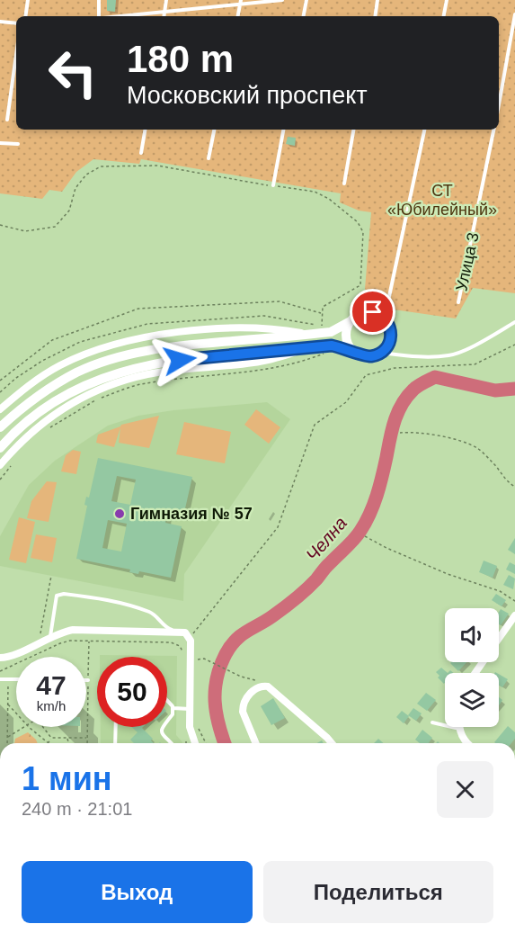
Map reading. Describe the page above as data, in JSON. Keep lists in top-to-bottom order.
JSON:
{
  "streets": {
    "lane": ["Улица 3"]
  },
  "water": ["Челна"],
  "parks": ["СТ «Юбилейный»"],
  "places": ["Гимназия № 57"],
  "page": {
    "turn": ["180 m", "Московский проспект"],
    "speed": "47 km/h",
    "limit": "50",
    "heading": ["1 мин", "240 m · 21:01"],
    "buttons": ["Выход", "Поделиться"]
  }
}
